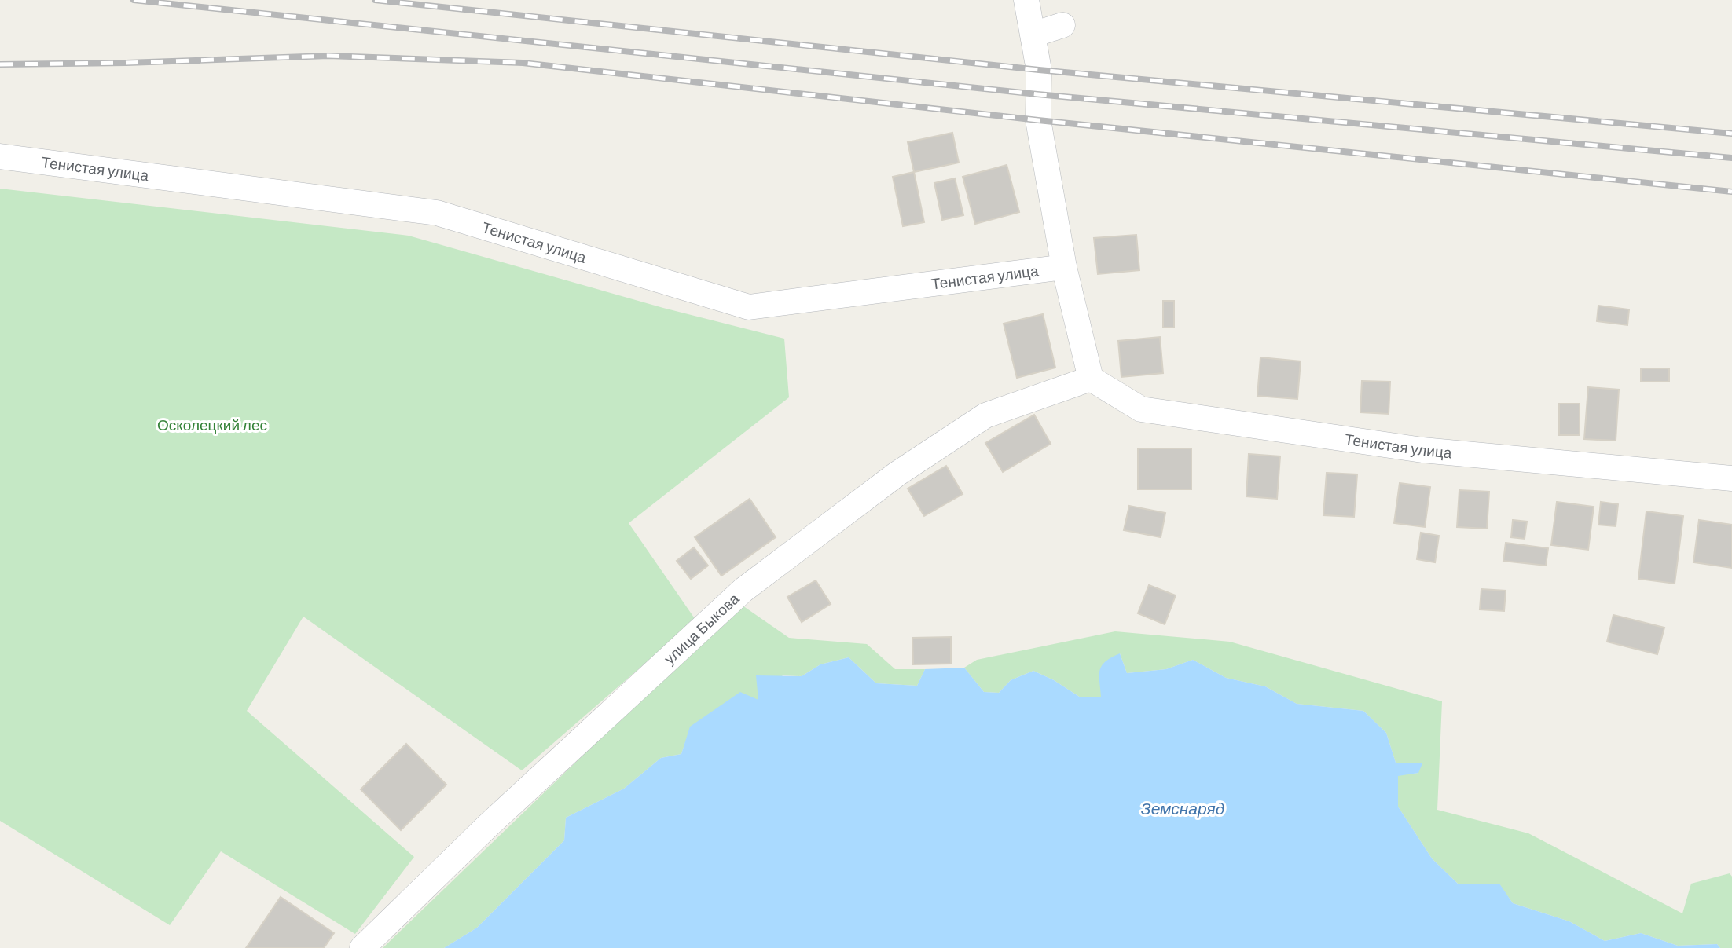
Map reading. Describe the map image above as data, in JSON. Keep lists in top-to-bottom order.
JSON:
{
  "streets": {
    "street": ["Тенистая улица", "улица Быкова"]
  },
  "crossings": [
    ["Тенистая улица", "улица Быкова"]
  ],
  "water": ["Земснаряд"],
  "parks": ["Осколецкий лес"]
}
